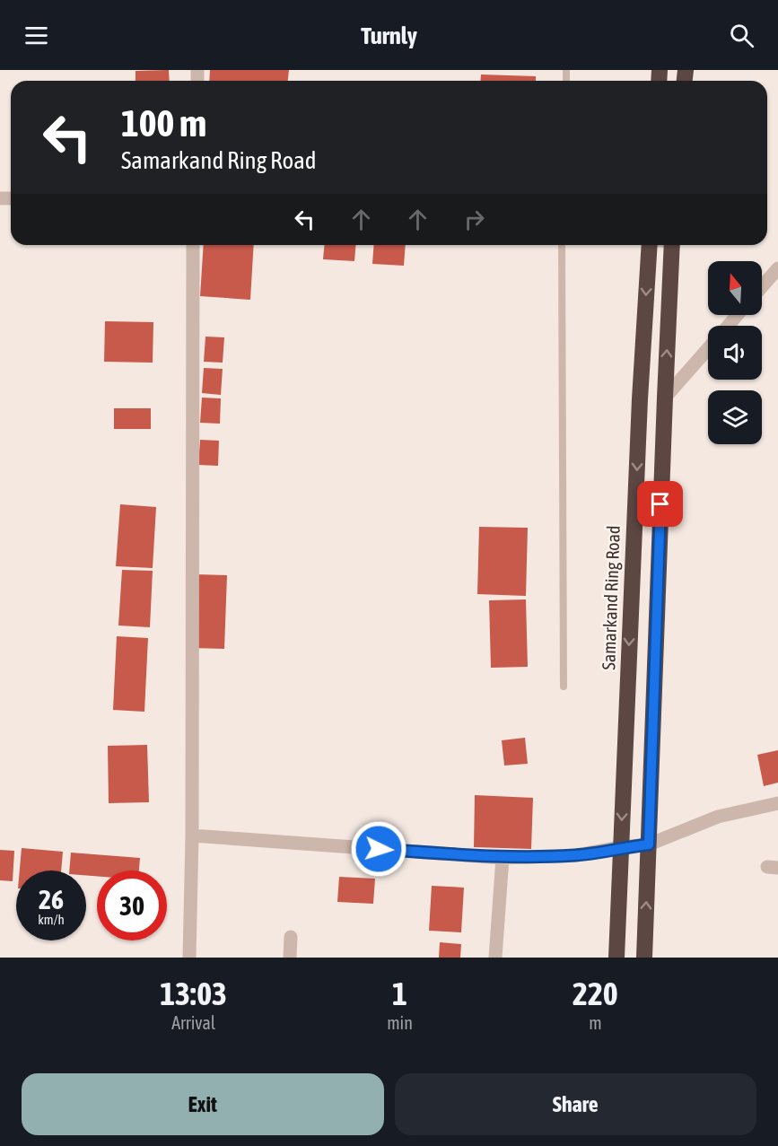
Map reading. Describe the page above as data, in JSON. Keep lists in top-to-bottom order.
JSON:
{
  "streets": {
    "highway": ["Samarkand Ring Road"]
  },
  "north": "top",
  "page": {
    "header": "Turnly",
    "turn": ["100 m", "Samarkand Ring Road"],
    "speed": "26 km/h",
    "limit": "30",
    "eta": [
      "13:03",
      "Arrival",
      "1",
      "min",
      "220",
      "m"
    ],
    "buttons": ["Exit", "Share"]
  }
}
